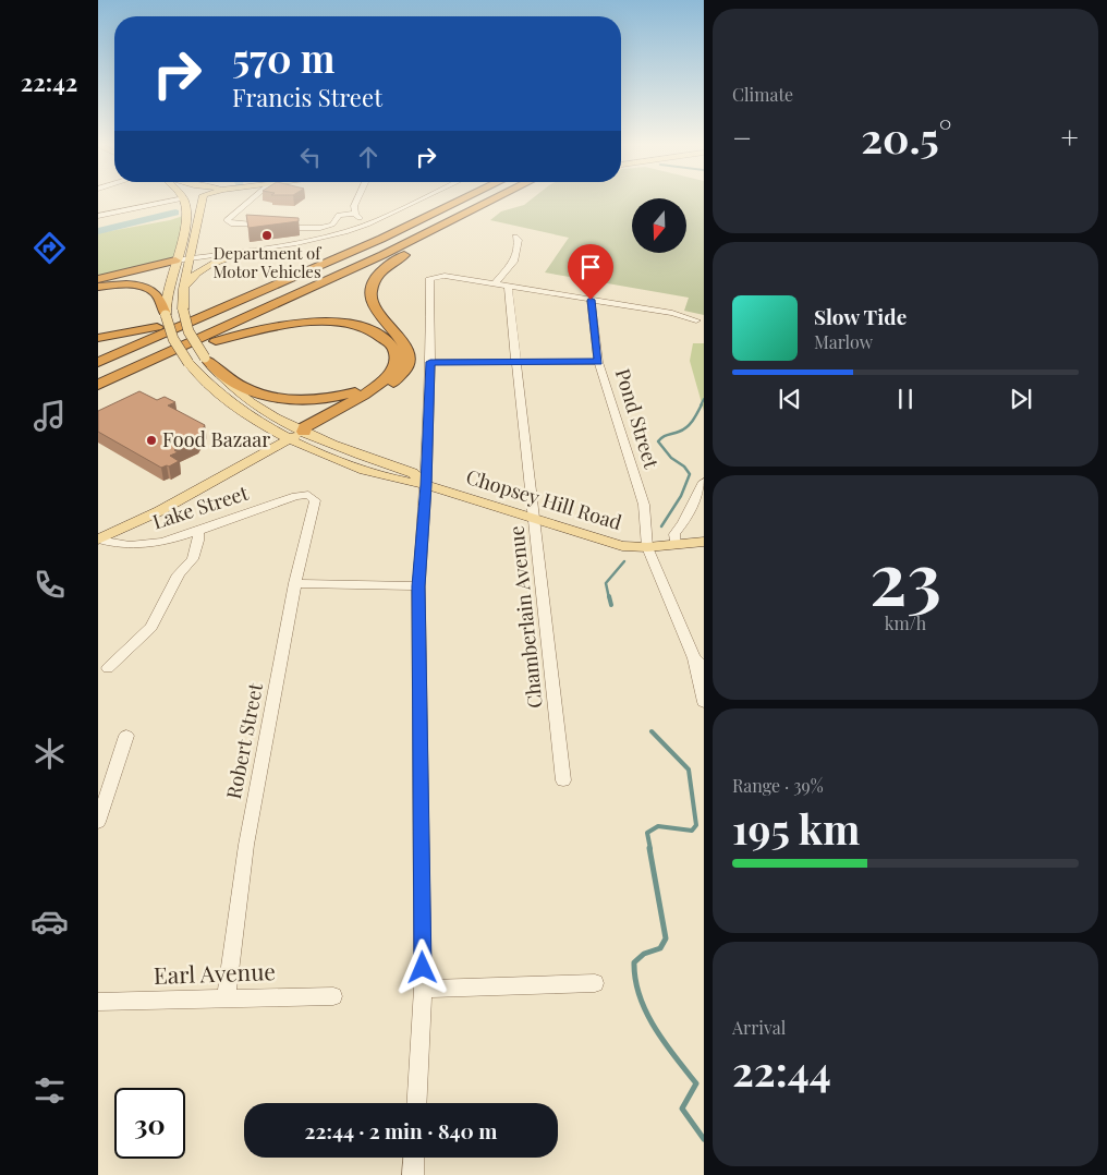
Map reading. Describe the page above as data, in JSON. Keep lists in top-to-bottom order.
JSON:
{
  "streets": {
    "main road": ["Chopsey Hill Road"],
    "street": [
      "Pond Street",
      "Lake Street",
      "Chamberlain Avenue",
      "Robert Street",
      "Earl Avenue"
    ]
  },
  "crossings": [
    ["Pond Street", "Chopsey Hill Road"],
    ["Chopsey Hill Road", "Chamberlain Avenue"],
    ["Lake Street", "Robert Street"],
    ["Robert Street", "Earl Avenue"]
  ],
  "places": ["Department of Motor Vehicles", "Food Bazaar"],
  "north": "bottom",
  "page": {
    "tabs": "22:42",
    "tile": [
      "Climate",
      ["23", "km/h"],
      ["Range · 39%", "195 km"],
      ["Arrival", "22:44"]
    ],
    "turn": ["570 m", "Francis Street"],
    "heat": ["−", "20.5°", "+"],
    "song": ["Slow Tide", "Marlow"],
    "limit": "30",
    "trip": "22:44 · 2 min · 840 m"
  }
}
